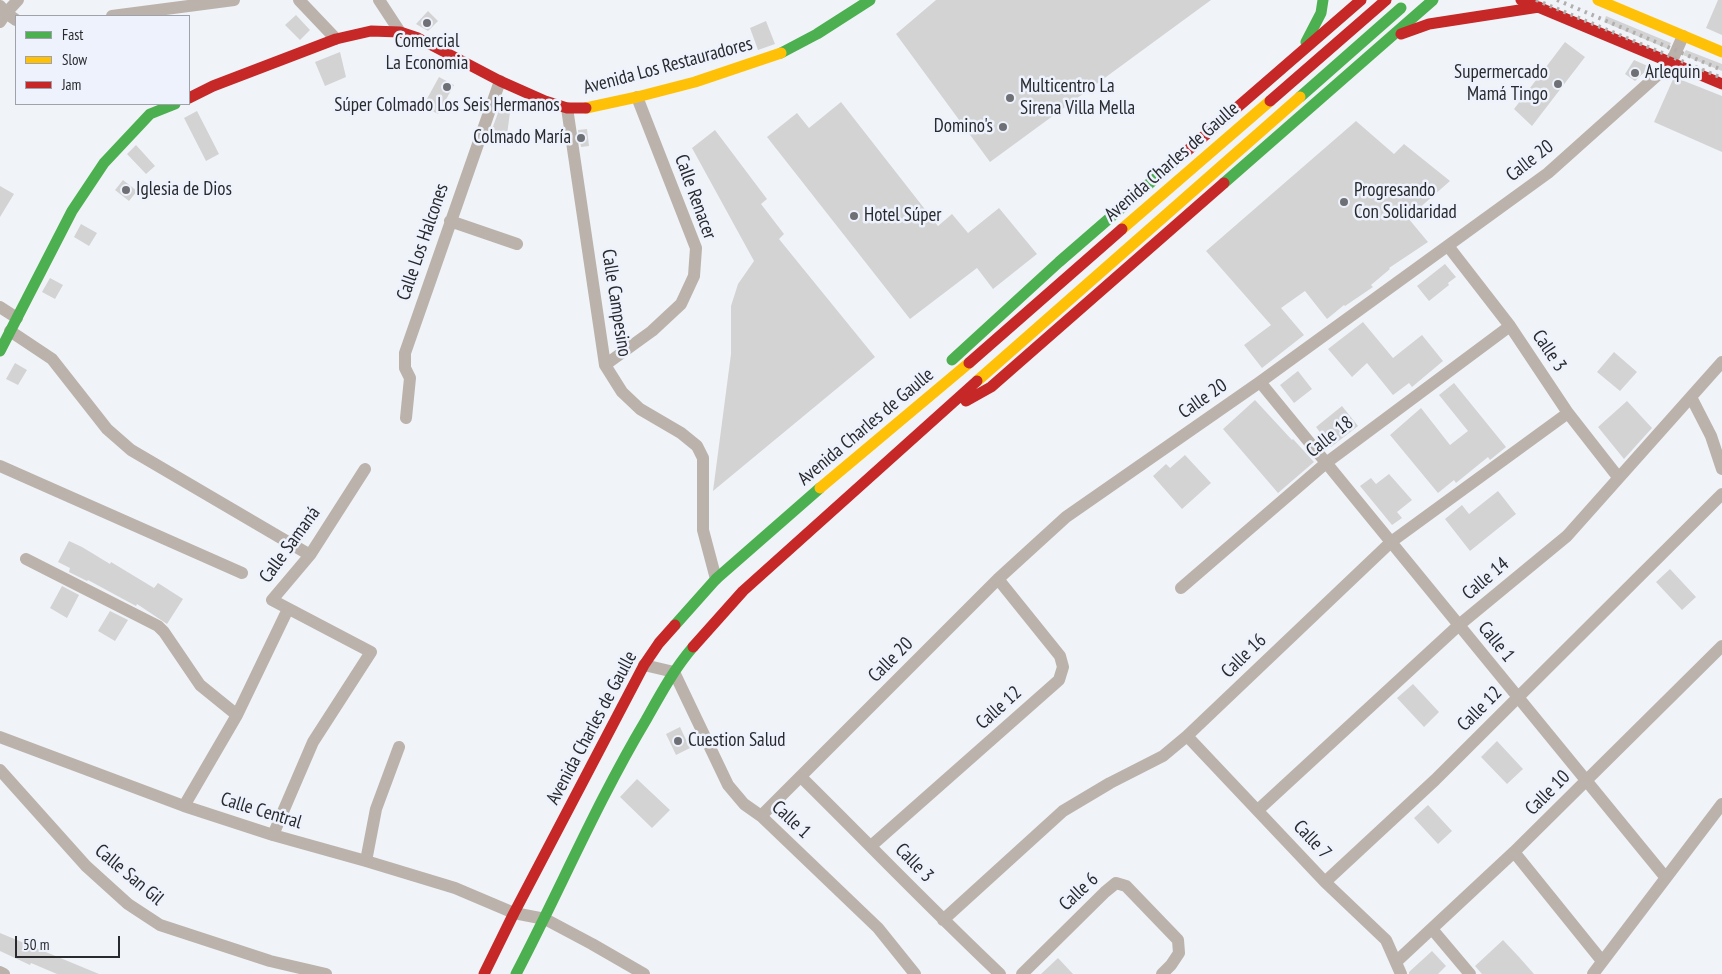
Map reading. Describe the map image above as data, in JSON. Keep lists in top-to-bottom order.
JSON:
{
  "streets": {
    "main road": ["Avenida Los Restauradores", "Avenida Charles de Gaulle"],
    "street": [
      "Calle 20",
      "Calle Renacer",
      "Calle Los Halcones",
      "Calle Campesino",
      "Calle 3",
      "Calle 18",
      "Calle Samaná",
      "Calle 14",
      "Calle 1",
      "Calle 16",
      "Calle 12",
      "Calle 10",
      "Calle Central",
      "Calle 7",
      "Calle San Gil",
      "Calle 6"
    ]
  },
  "crossings": [
    ["Avenida Los Restauradores", "Calle Renacer"],
    ["Avenida Los Restauradores", "Calle Los Halcones"],
    ["Avenida Los Restauradores", "Calle Campesino"],
    ["Calle 20", "Calle 3"],
    ["Calle 20", "Calle 1"],
    ["Calle 20", "Calle 12"],
    ["Avenida Charles de Gaulle", "Calle Campesino"],
    ["Avenida Charles de Gaulle", "Calle 1"],
    ["Avenida Charles de Gaulle", "Calle Central"],
    ["Calle Renacer", "Calle Campesino"],
    ["Calle 3", "Calle 18"],
    ["Calle 3", "Calle 14"],
    ["Calle 3", "Calle 16"],
    ["Calle 3", "Calle 12"],
    ["Calle 18", "Calle 1"],
    ["Calle Samaná", "Calle Central"],
    ["Calle 14", "Calle 1"],
    ["Calle 14", "Calle 7"],
    ["Calle 1", "Calle 16"],
    ["Calle 1", "Calle 12"],
    ["Calle 1", "Calle 10"],
    ["Calle 16", "Calle 7"],
    ["Calle 12", "Calle 7"],
    ["Calle 10", "Calle 7"]
  ],
  "places": [
    "Comercial La Economia",
    "Arlequin",
    "Supermercado Mamá Tingo",
    "Súper Colmado Los Seis Hermanos",
    "Multicentro La Sirena Villa Mella",
    "Domino's",
    "Colmado María",
    "Iglesia de Dios",
    "Progresando Con Solidaridad",
    "Hotel Súper",
    "Cuestion Salud"
  ],
  "legend": ["Fast", "Slow", "Jam"],
  "scale_bar": "50 m"
}
